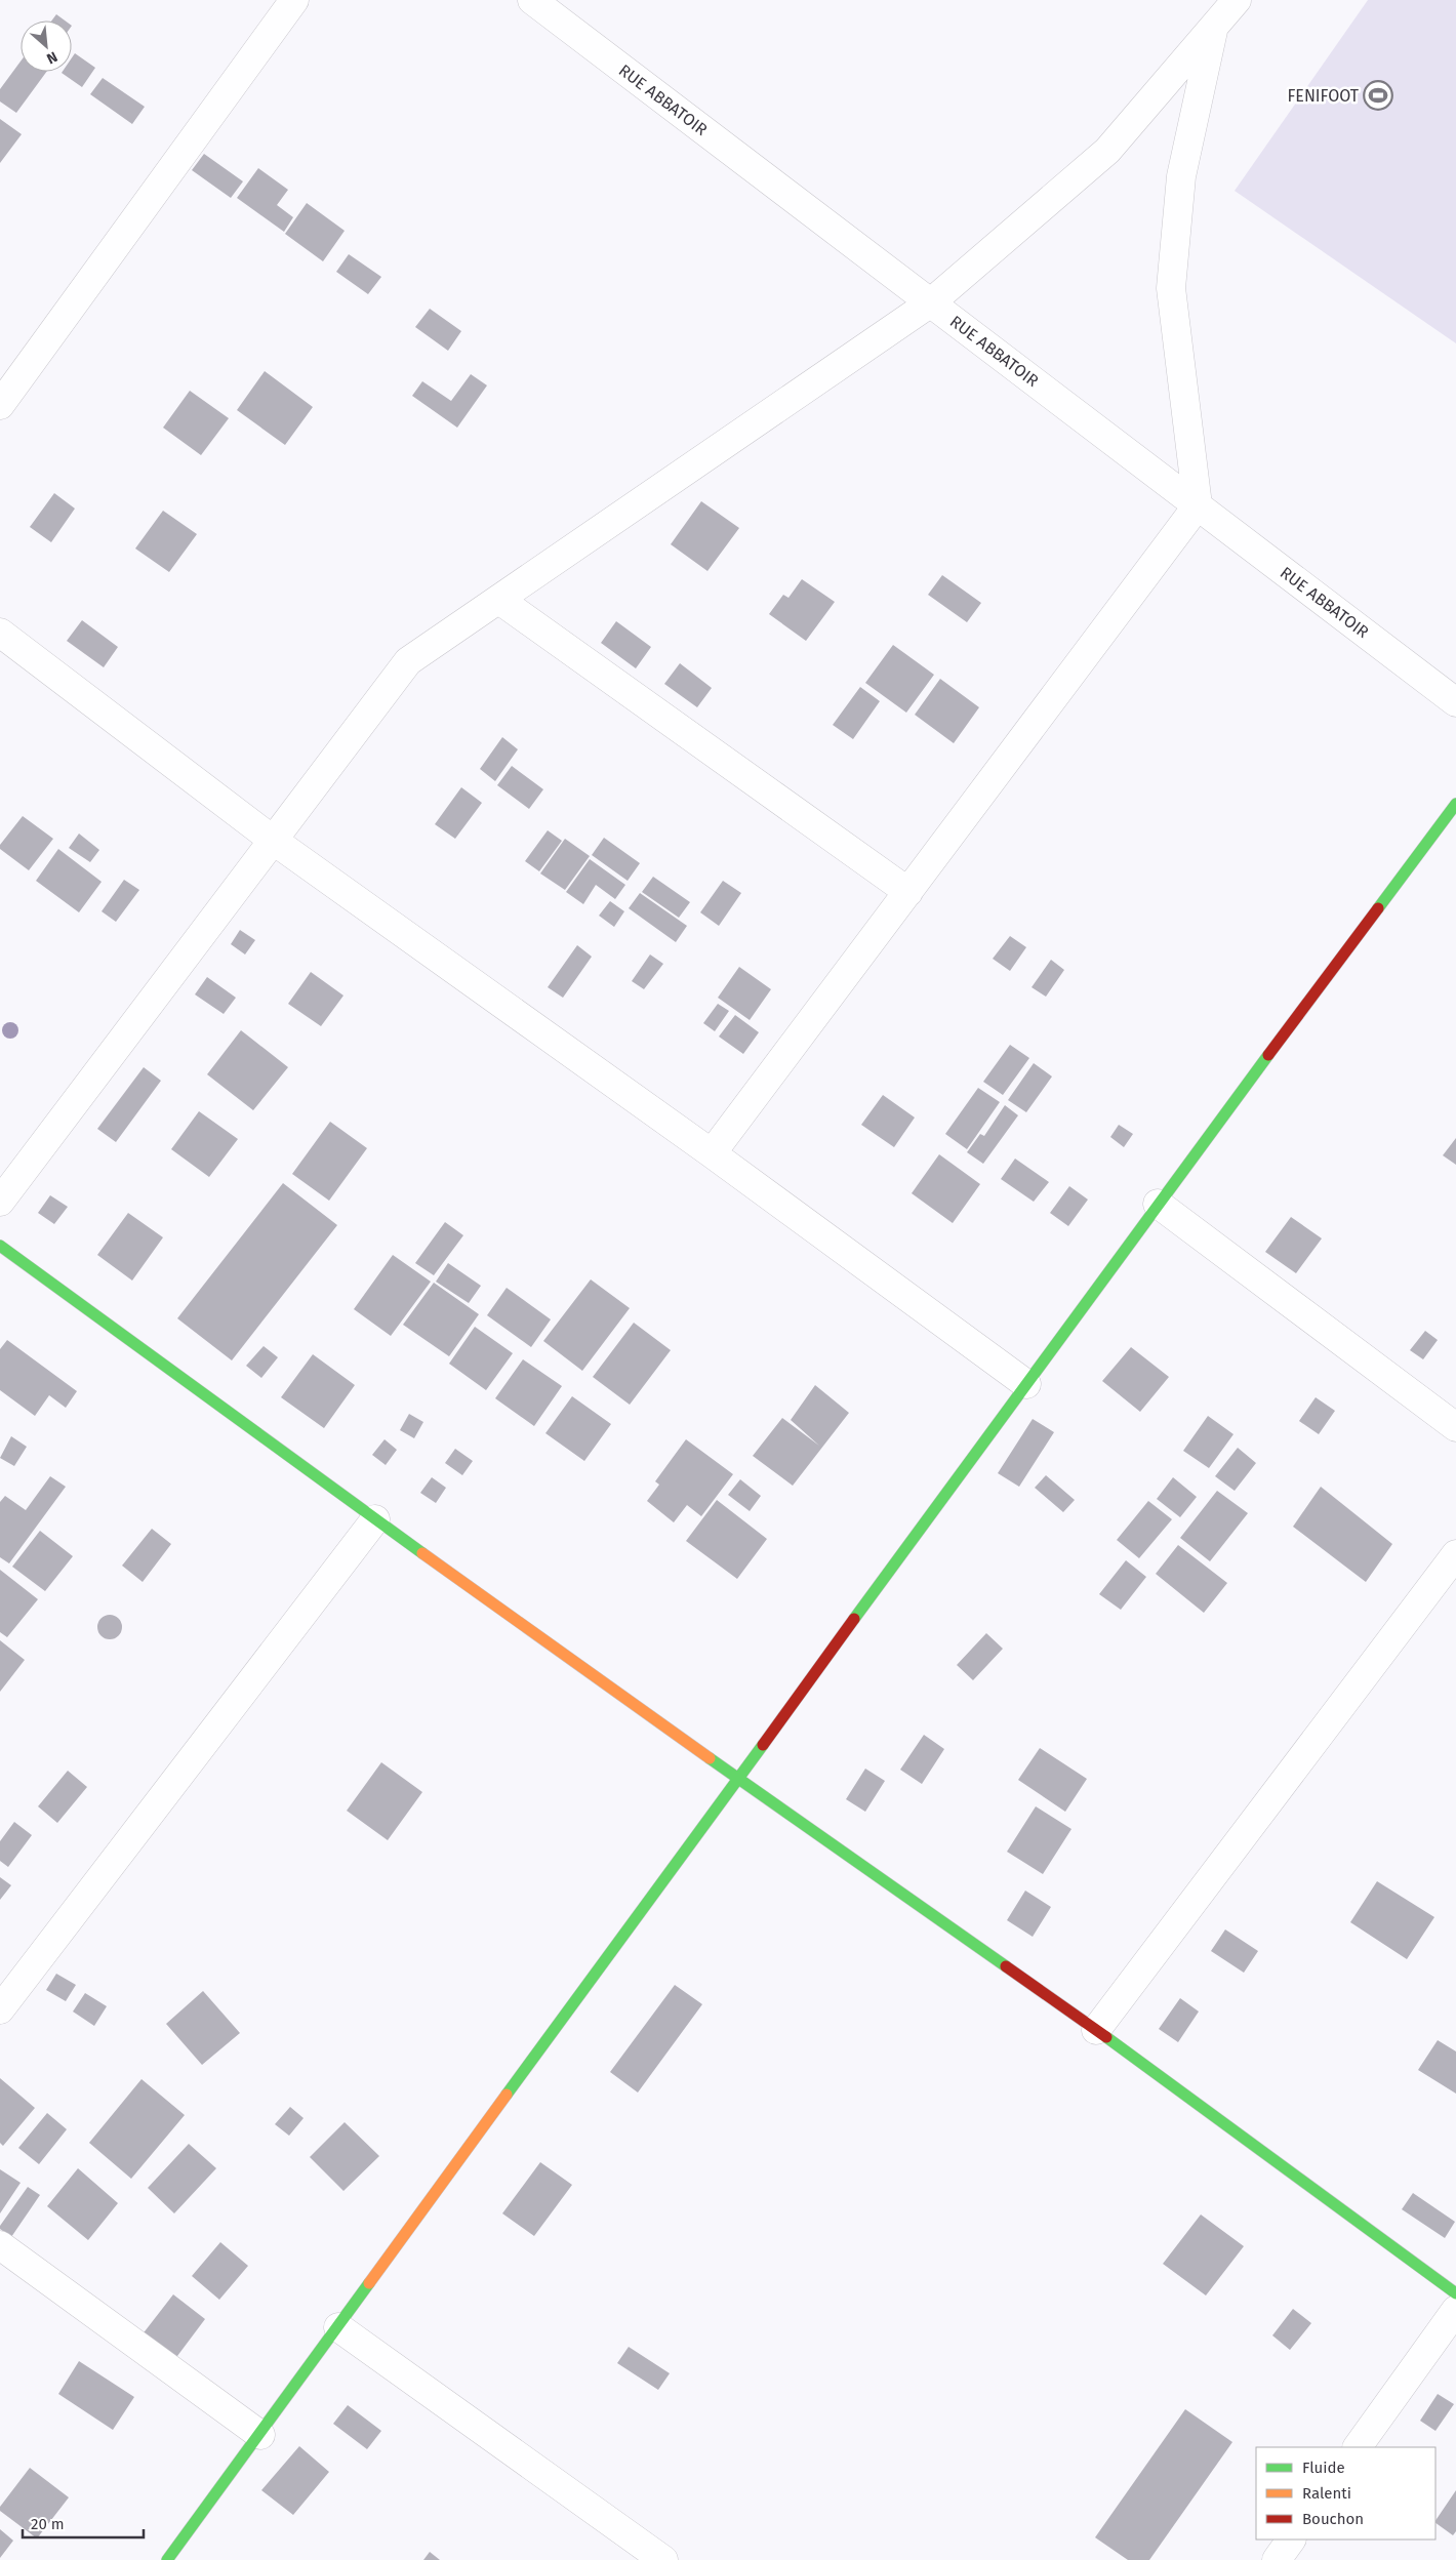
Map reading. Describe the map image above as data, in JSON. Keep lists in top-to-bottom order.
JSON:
{
  "streets": {
    "street": ["RUE ABBATOIR"]
  },
  "places": {
    "sports": ["FENIFOOT"]
  },
  "legend": ["Fluide", "Ralenti", "Bouchon"],
  "scale_bar": "20 m",
  "north": "bottom right"
}
